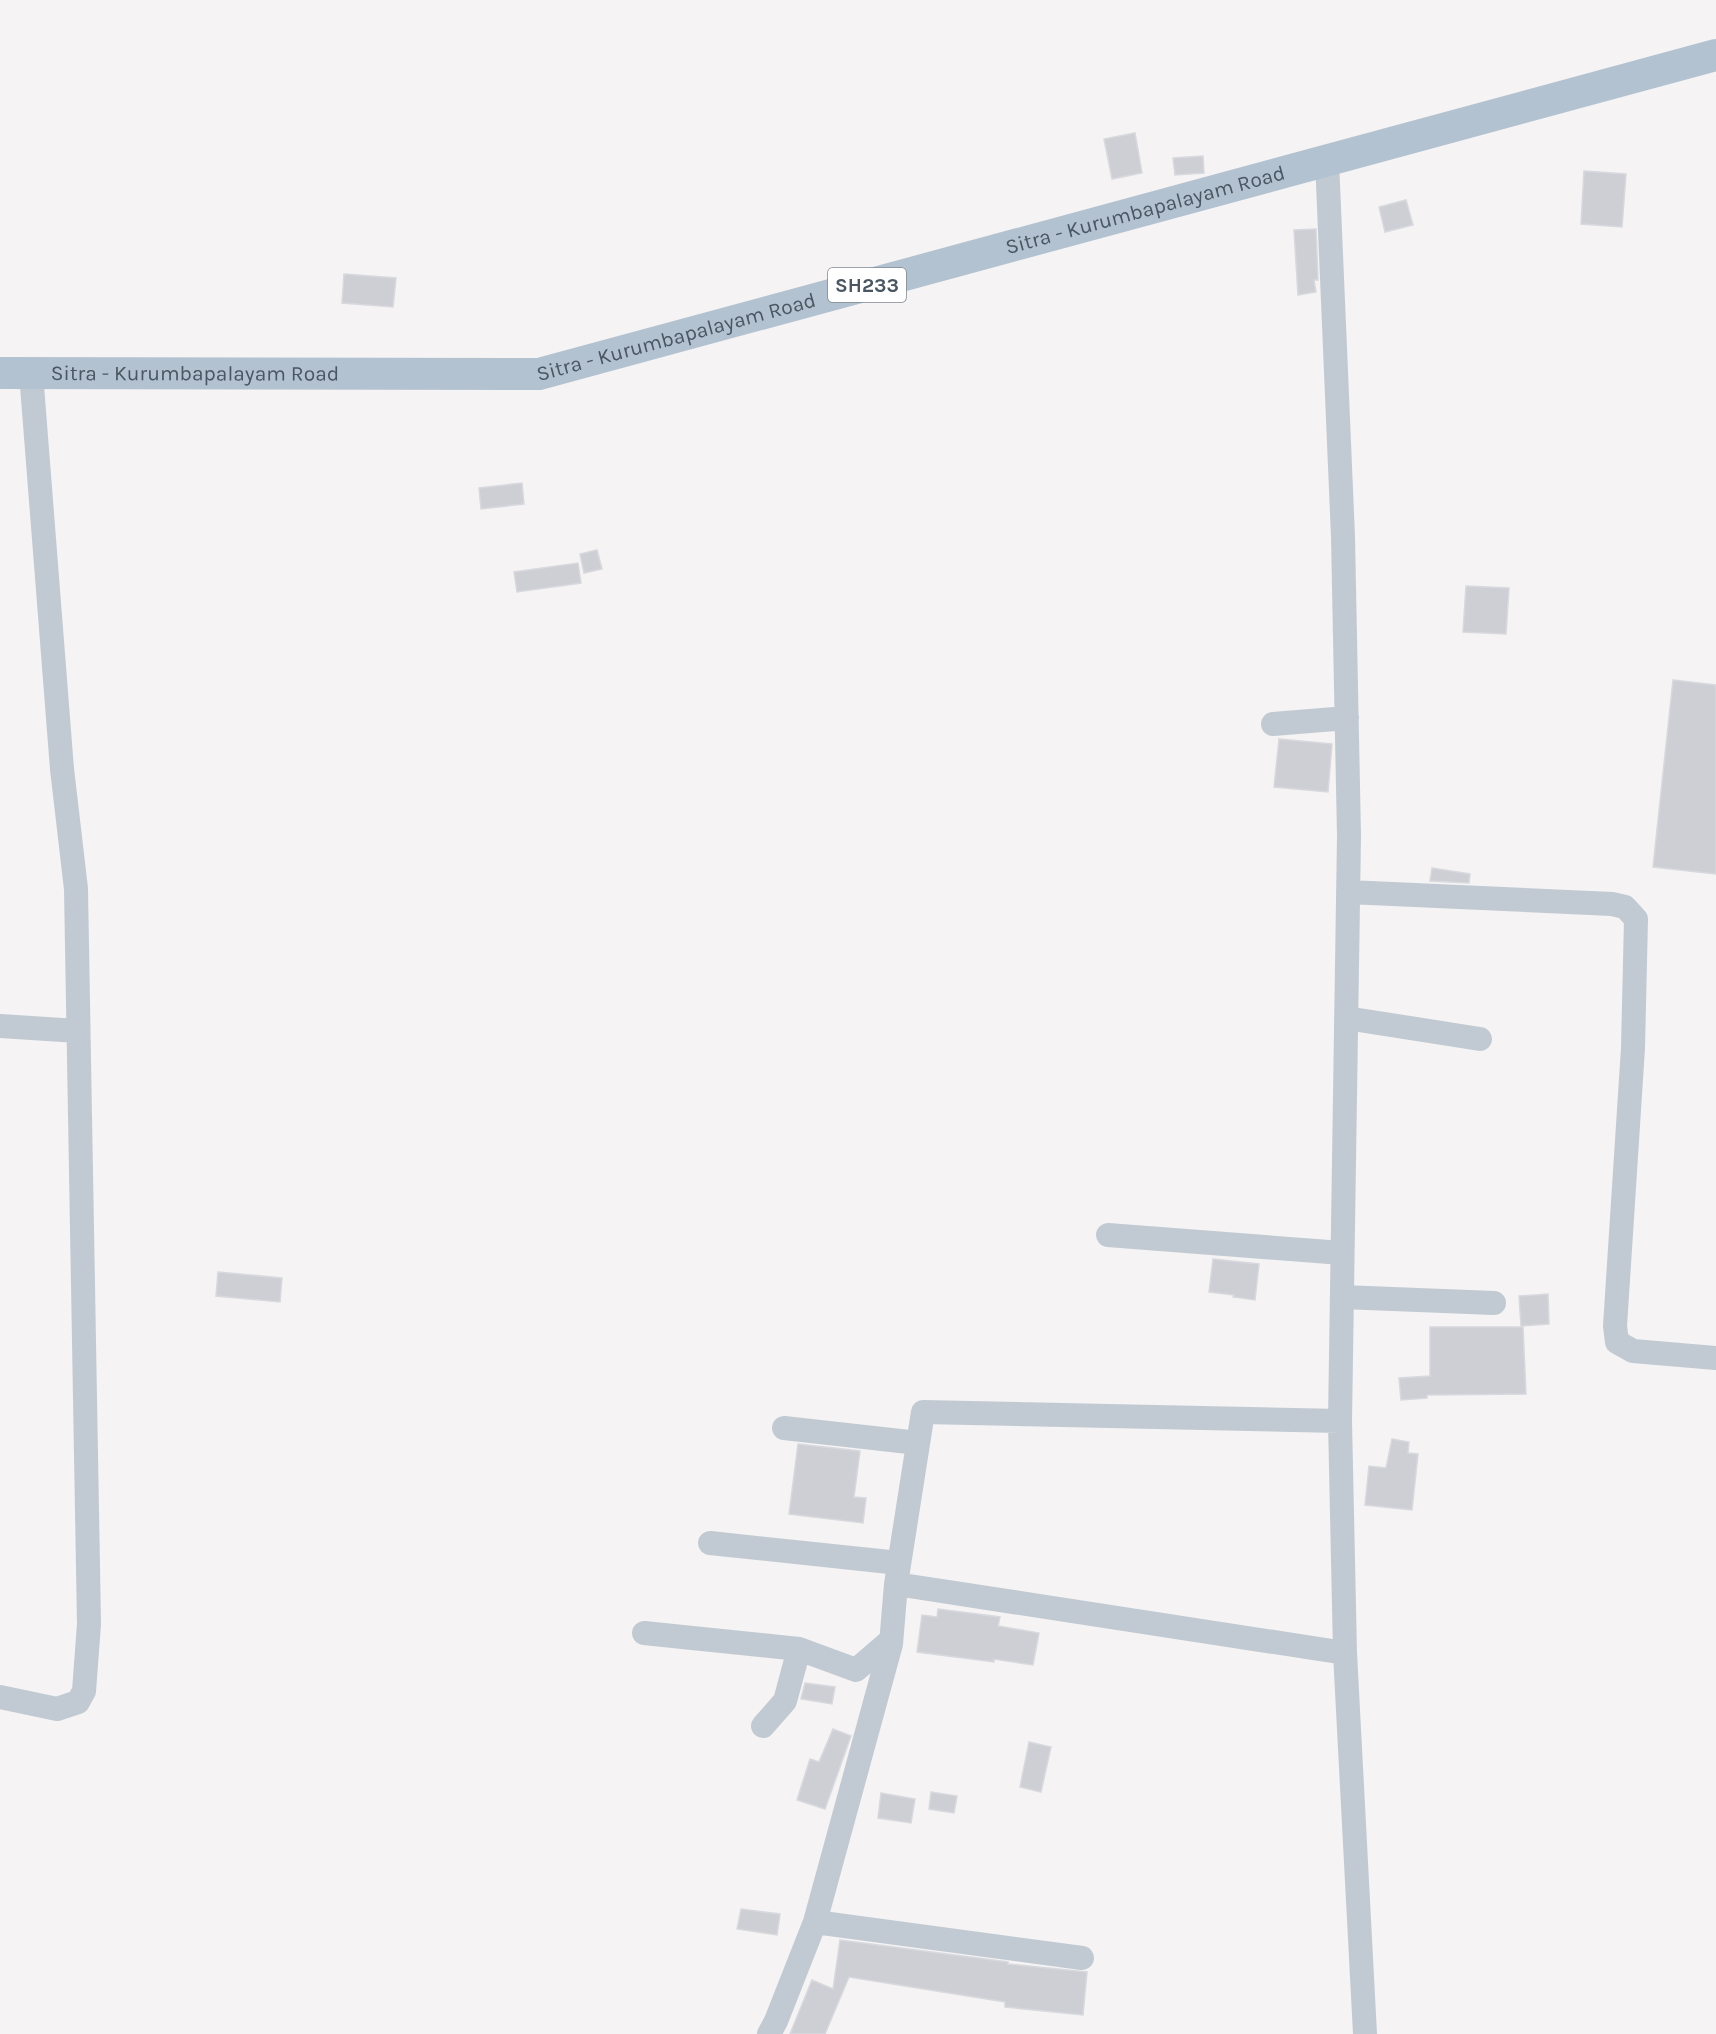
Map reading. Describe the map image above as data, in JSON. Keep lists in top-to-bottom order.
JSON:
{
  "streets": {
    "main road": ["Sitra - Kurumbapalayam Road", "SH233"]
  }
}
